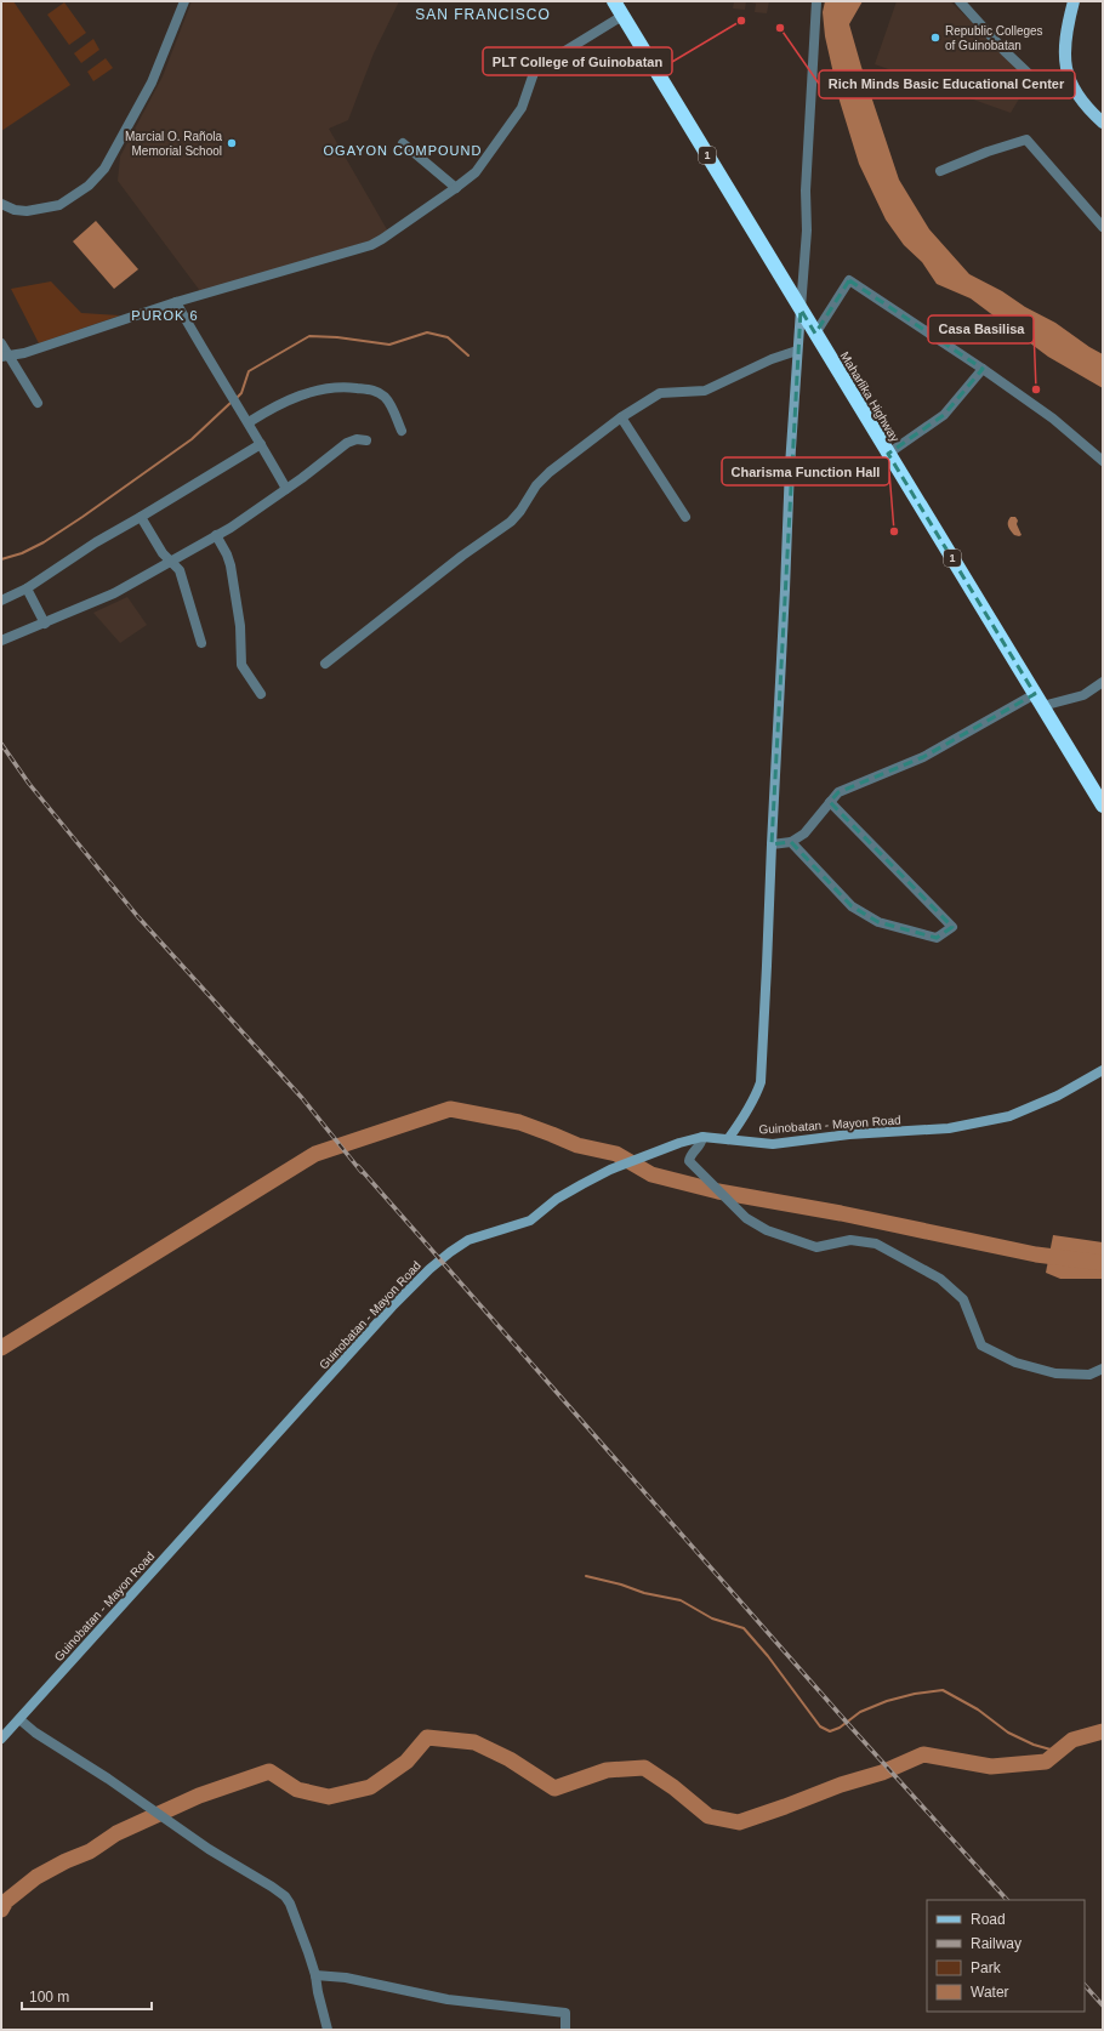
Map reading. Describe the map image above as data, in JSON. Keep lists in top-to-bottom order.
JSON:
{
  "streets": {
    "highway": ["1", "Maharlika Highway"],
    "main road": ["Guinobatan - Mayon Road"]
  },
  "districts": ["SAN FRANCISCO", "OGAYON COMPOUND", "PUROK 6"],
  "places": [
    "PLT College of Guinobatan",
    "Rich Minds Basic Educational Center",
    "Republic Colleges of Guinobatan",
    "Marcial O. Rañola Memorial School",
    "Casa Basilisa",
    "Charisma Function Hall"
  ],
  "legend": [
    "Road",
    "Railway",
    "Park",
    "Water"
  ],
  "scale_bar": "100 m"
}
